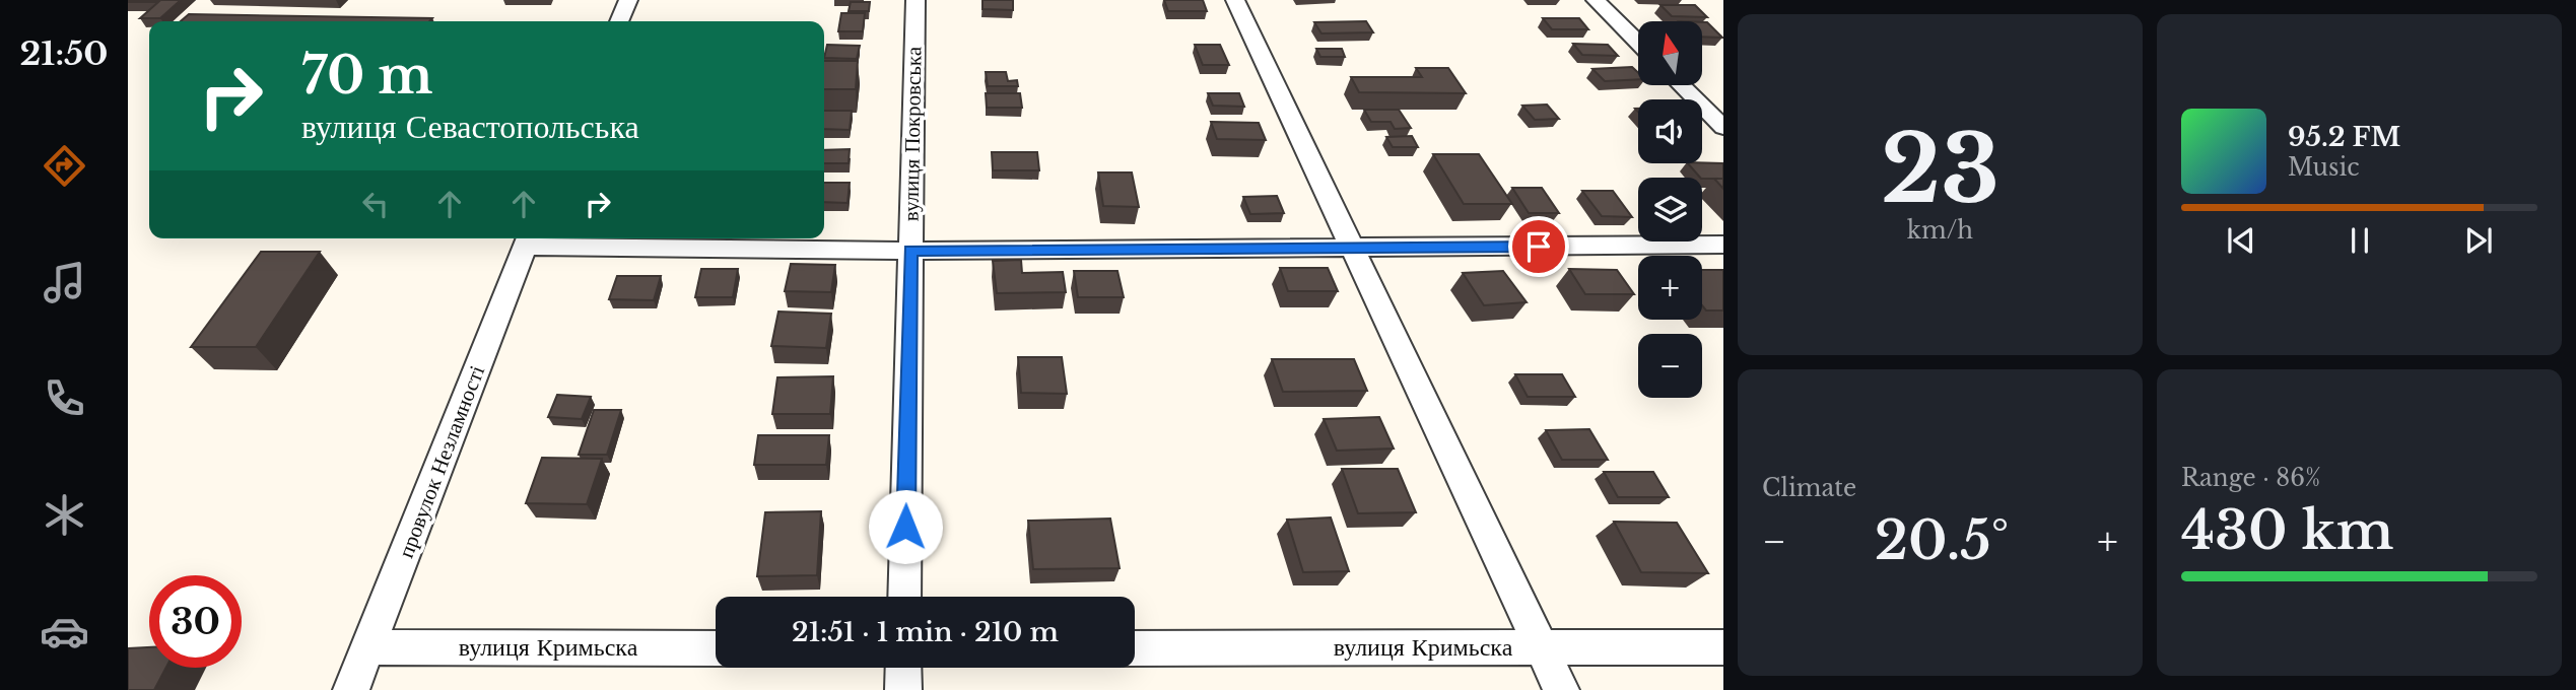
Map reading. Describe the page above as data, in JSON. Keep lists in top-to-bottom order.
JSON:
{
  "streets": {
    "street": ["вулиця Покровська", "провулок Незламності", "вулиця Кримьска"]
  },
  "crossings": [
    ["провулок Незламності", "вулиця Кримьска"]
  ],
  "north": "top",
  "page": {
    "tabs": "21:50",
    "tile": [
      ["23", "km/h"],
      "Climate",
      ["Range · 86%", "430 km"]
    ],
    "map_buttons": ["+", "−"],
    "turn": ["70 m", "вулиця Севастопольська"],
    "song": ["95.2 FM", "Music"],
    "heat": ["−", "20.5°", "+"],
    "limit": "30",
    "trip": "21:51 · 1 min · 210 m"
  }
}
